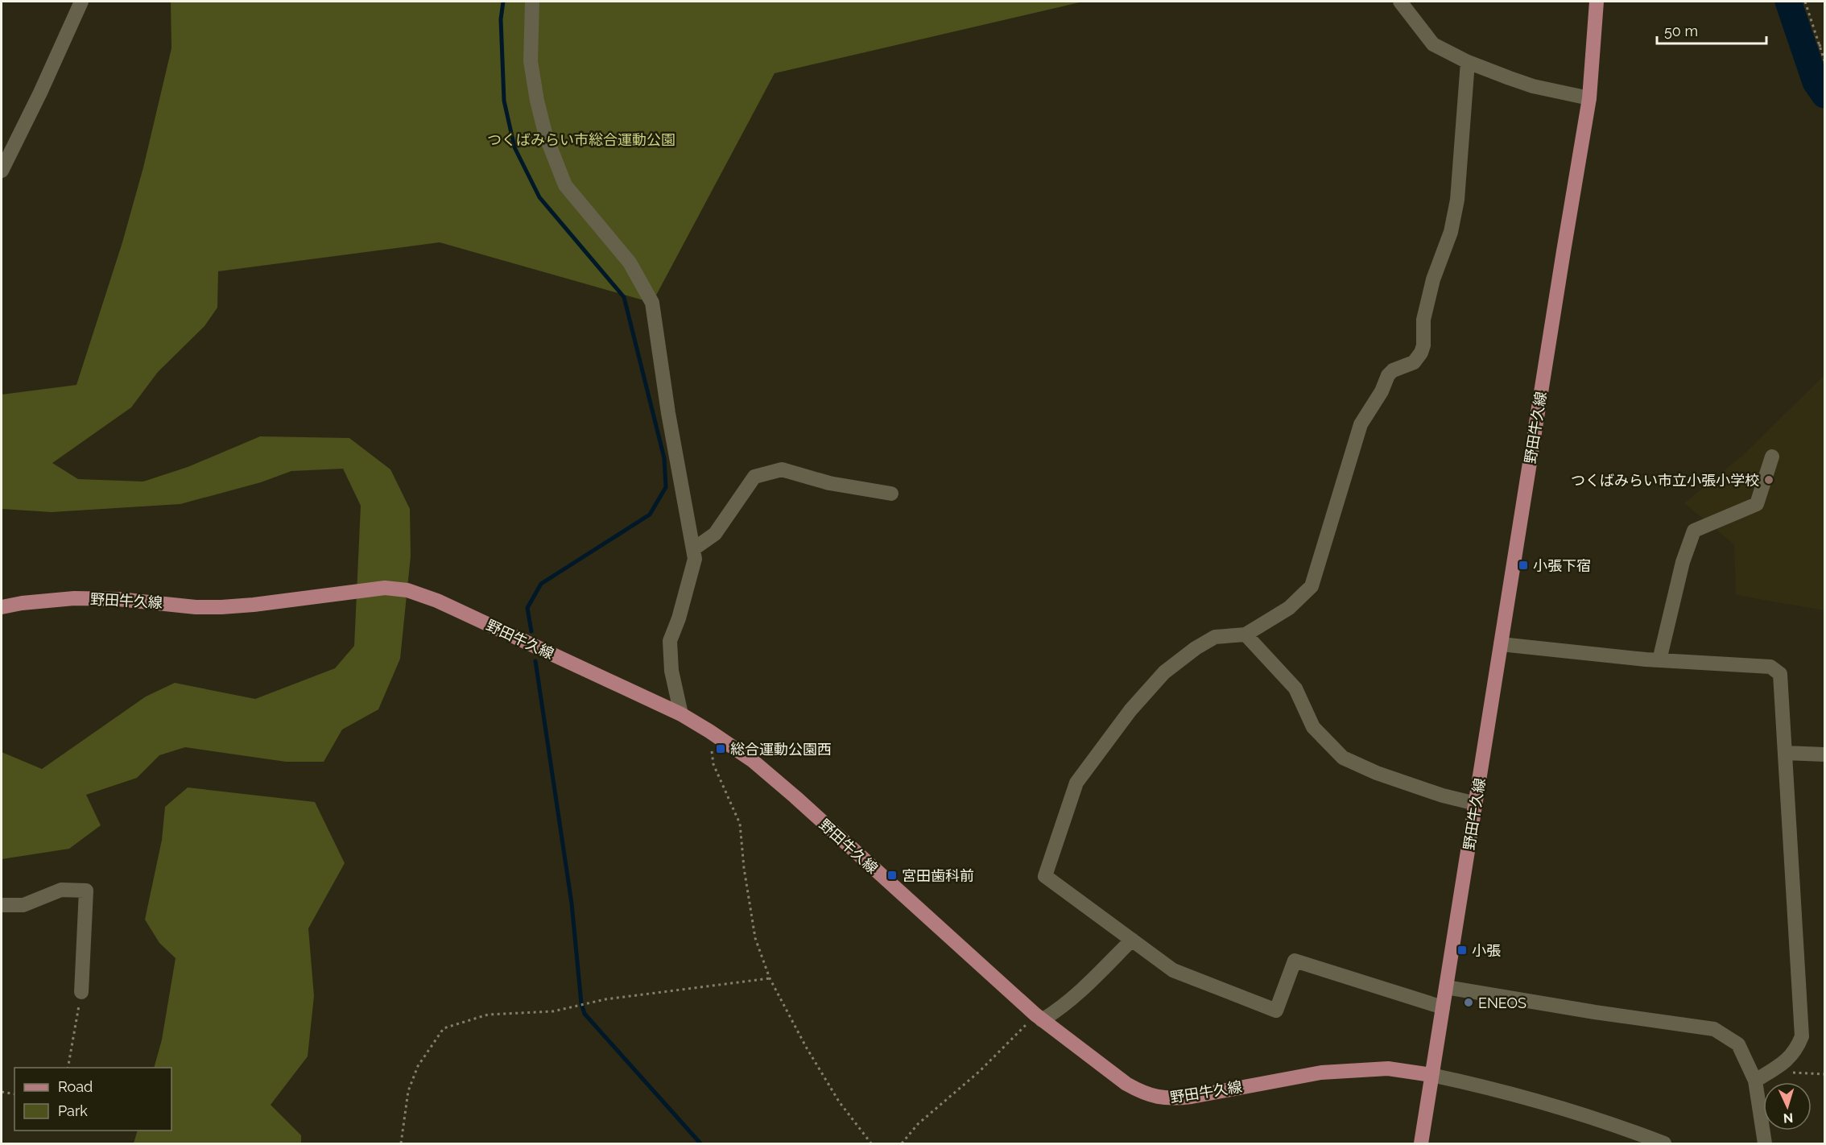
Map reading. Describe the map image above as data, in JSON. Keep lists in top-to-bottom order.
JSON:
{
  "streets": {
    "main road": ["野田牛久線"]
  },
  "parks": ["つくばみらい市総合運動公園"],
  "places": {
    "other": ["つくばみらい市立小張小学校", "ENEOS"],
    "transit": [
      "小張下宿",
      "総合運動公園西",
      "宮田歯科前",
      "小張"
    ]
  },
  "legend": ["Road", "Park"],
  "scale_bar": "50 m",
  "north": "bottom"
}
